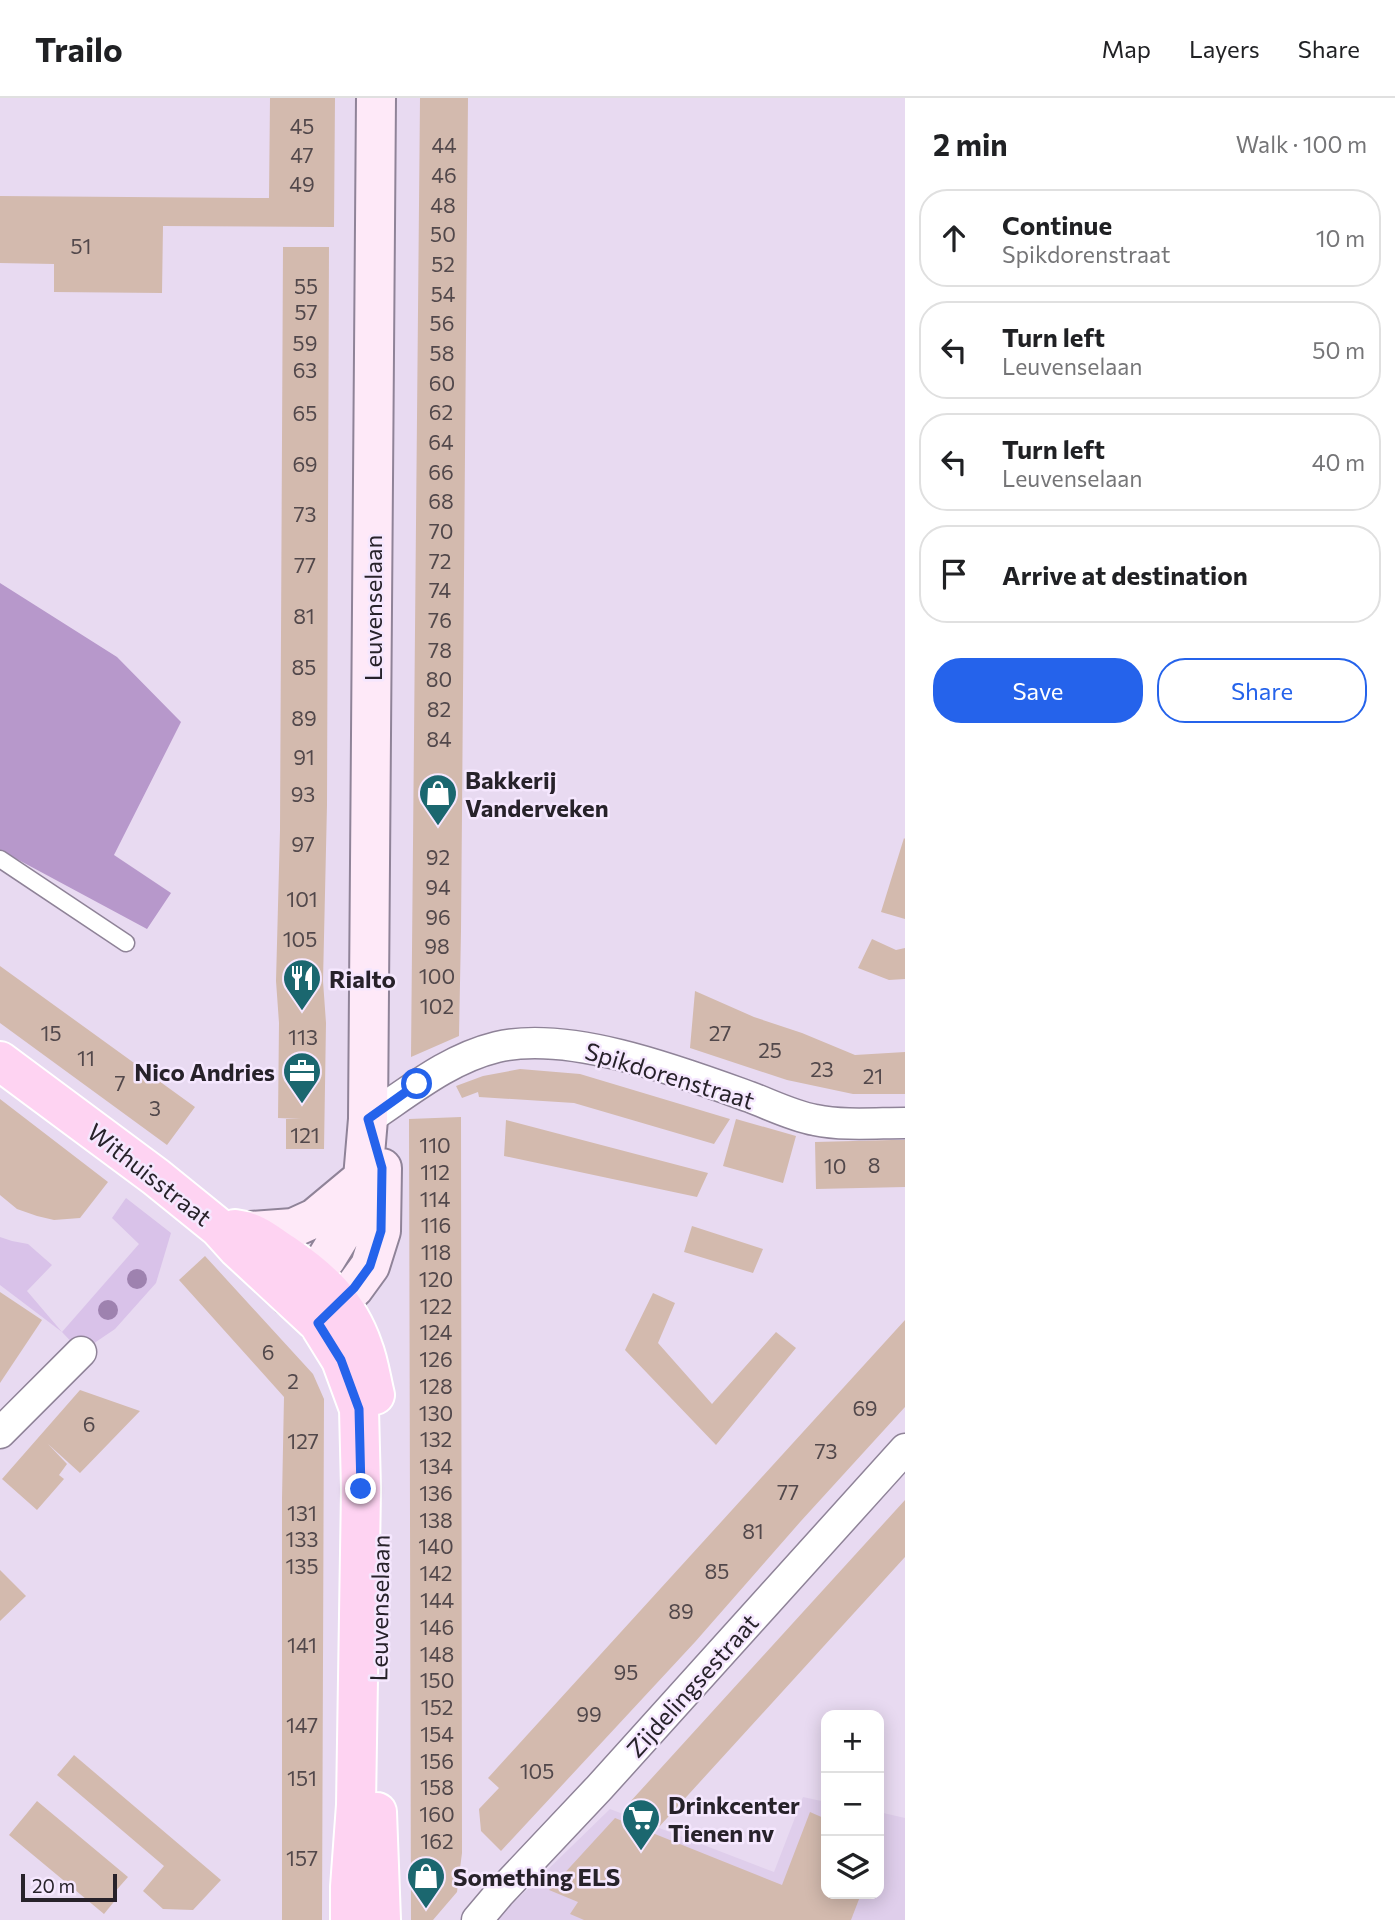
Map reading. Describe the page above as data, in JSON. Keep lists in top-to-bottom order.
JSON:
{
  "streets": {
    "main road": ["Leuvenselaan", "Withuisstraat"],
    "street": ["Spikdorenstraat", "Zijdelingsestraat"]
  },
  "crossings": [
    ["Leuvenselaan", "Spikdorenstraat"],
    ["Leuvenselaan", "Withuisstraat"]
  ],
  "places": {
    "shop": ["Bakkerij Vanderveken", "Something ELS"],
    "restaurant": ["Rialto"],
    "office": ["Nico Andries"],
    "supermarket": ["Drinkcenter Tienen nv"]
  },
  "house_numbers": [
    "45",
    "44",
    "47",
    "46",
    "49",
    "48",
    "50",
    "51",
    "52",
    "55",
    "54",
    "57",
    "56",
    "59",
    "58",
    "63",
    "60",
    "62",
    "65",
    "64",
    "69",
    "66",
    "68",
    "73",
    "70",
    "72",
    "77",
    "74",
    "81",
    "76",
    "78",
    "85",
    "80",
    "82",
    "89",
    "84",
    "91",
    "93",
    "97",
    "92",
    "94",
    "101",
    "96",
    "105",
    "98",
    "100",
    "102",
    "15",
    "27",
    "113",
    "25",
    "11",
    "23",
    "21",
    "7",
    "3",
    "121",
    "110",
    "8",
    "10",
    "112",
    "114",
    "116",
    "118",
    "120",
    "122",
    "124",
    "6",
    "126",
    "2",
    "128",
    "69",
    "130",
    "6",
    "132",
    "127",
    "73",
    "134",
    "77",
    "136",
    "131",
    "138",
    "81",
    "133",
    "140",
    "135",
    "85",
    "142",
    "144",
    "89",
    "146",
    "141",
    "148",
    "95",
    "150",
    "152",
    "99",
    "147",
    "154",
    "156",
    "105",
    "151",
    "158",
    "160",
    "162",
    "157"
  ],
  "scale_bar": "20 m",
  "page": {
    "header": "Trailo",
    "nav": ["Map", "Layers", "Share"],
    "heading": ["2 min", "Walk · 100 m"],
    "list": [
      ["Continue", "Spikdorenstraat", "10 m"],
      ["Turn left", "Leuvenselaan", "50 m"],
      ["Turn left", "Leuvenselaan", "40 m"],
      "Arrive at destination"
    ],
    "buttons": ["Save", "Share"],
    "map_buttons": ["+", "−"],
    "scale": "20 m"
  }
}
